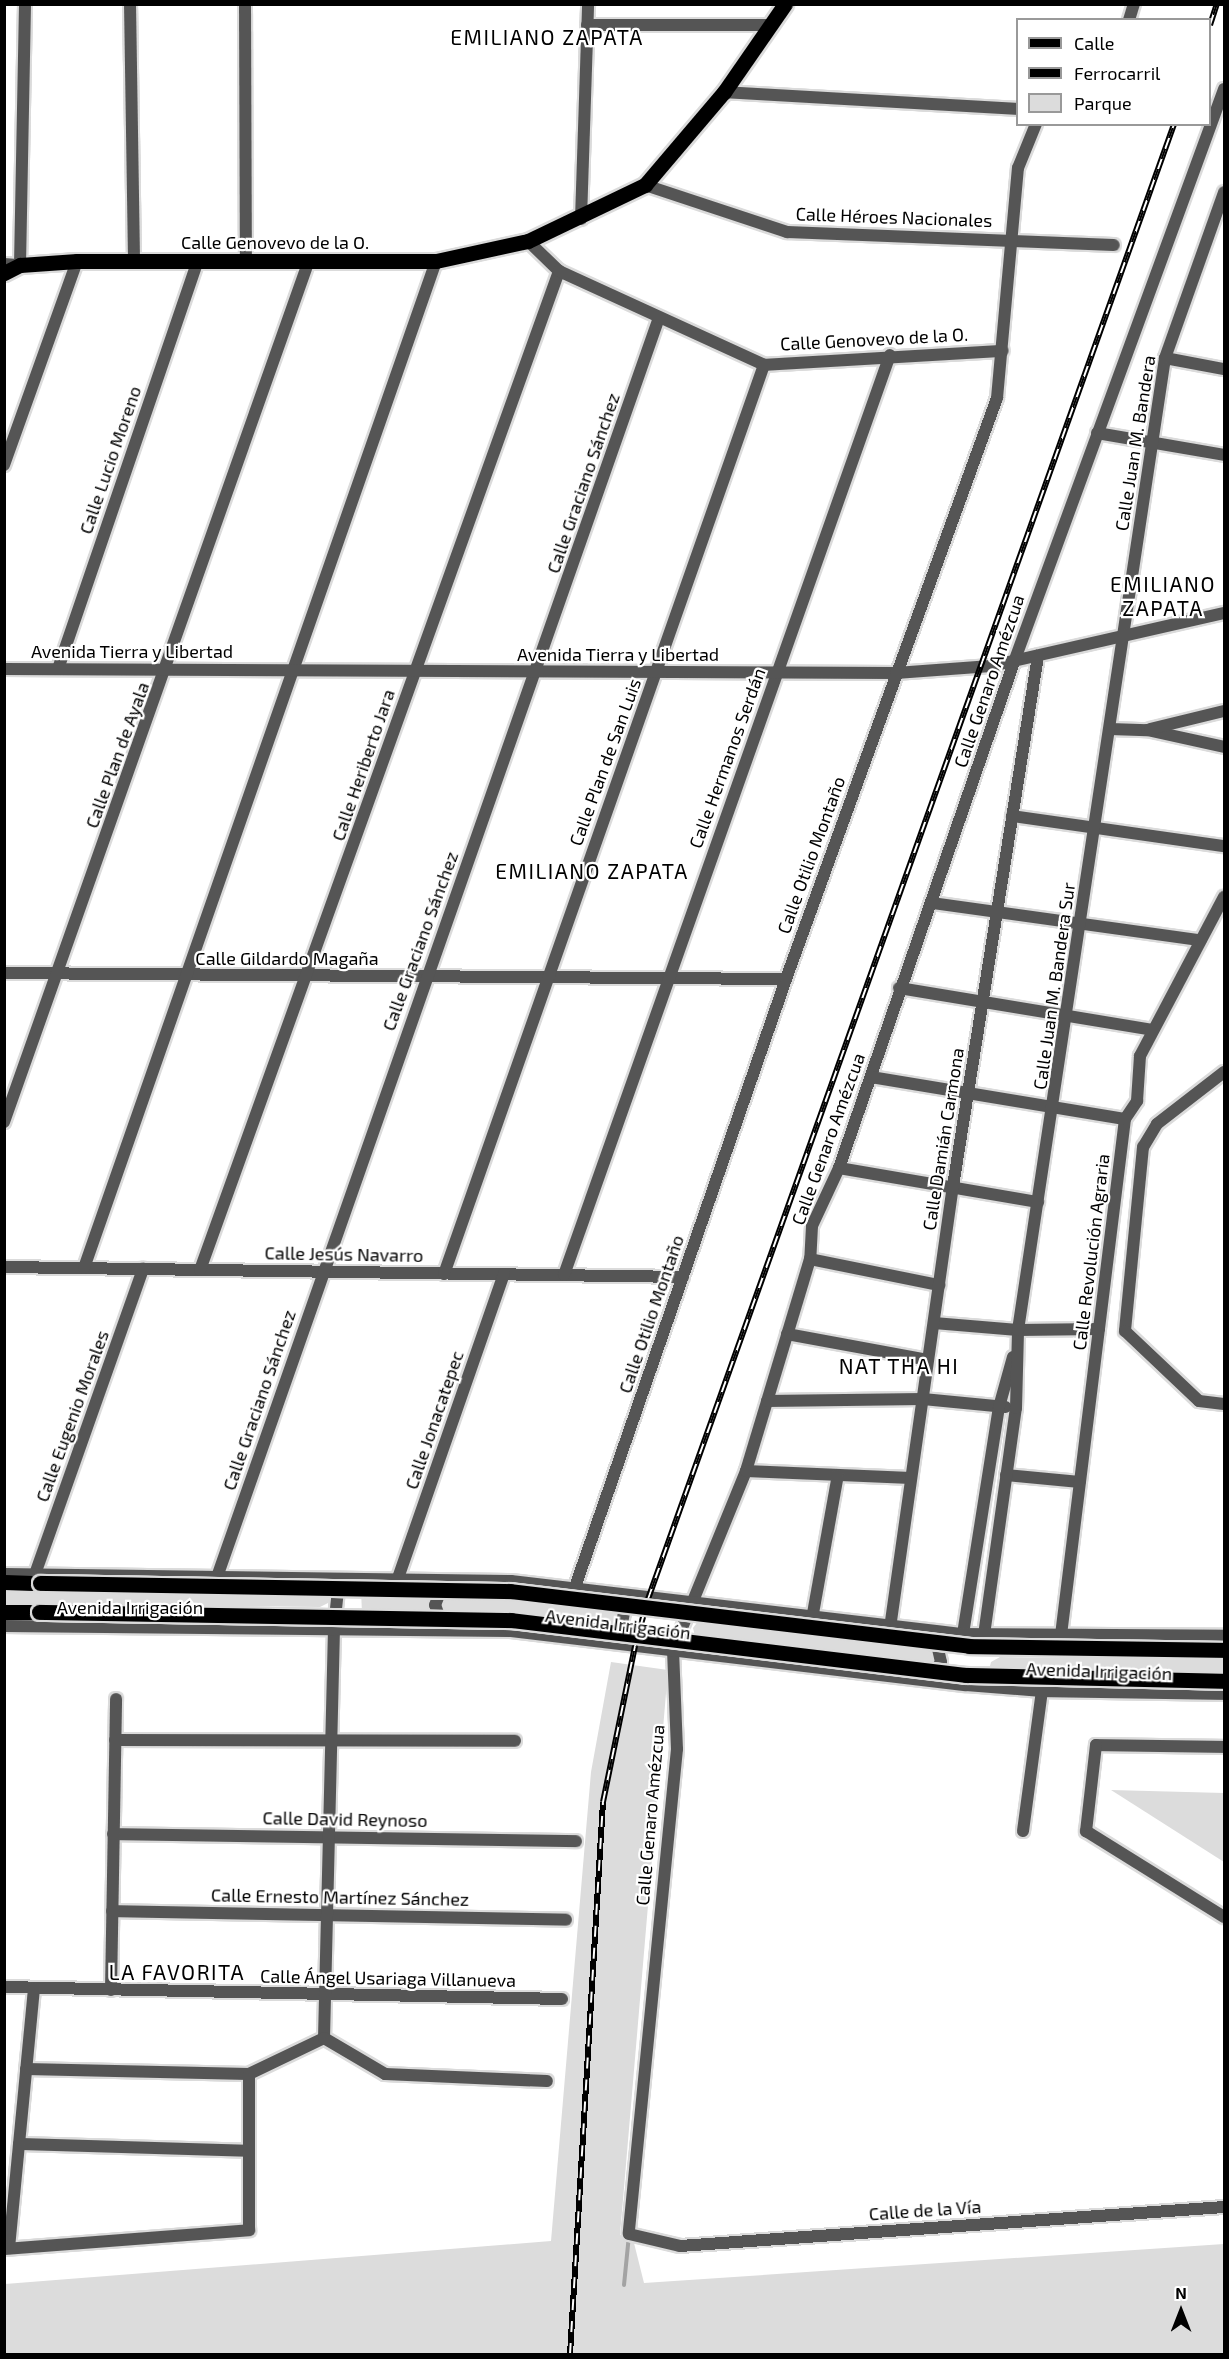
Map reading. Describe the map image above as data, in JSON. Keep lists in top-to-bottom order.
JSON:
{
  "streets": {
    "main road": ["Calle Genovevo de la O.", "Avenida Irrigación"],
    "street": [
      "Calle Héroes Nacionales",
      "Calle Juan M. Bandera",
      "Calle Lucio Moreno",
      "Calle Graciano Sánchez",
      "Avenida Tierra y Libertad",
      "Calle Genaro Amézcua",
      "Calle Plan de Ayala",
      "Calle Hermanos Serdán",
      "Calle Plan de San Luis",
      "Calle Heriberto Jara",
      "Calle Otilio Montaño",
      "Calle Gildardo Magaña",
      "Calle Juan M. Bandera Sur",
      "Calle Damián Carmona",
      "Calle Revolución Agraria",
      "Calle Jesús Navarro",
      "Calle Eugenio Morales",
      "Calle Jonacatepec",
      "Calle David Reynoso",
      "Calle Ernesto Martínez Sánchez",
      "Calle Ángel Usariaga Villanueva",
      "Calle de la Vía"
    ]
  },
  "crossings": [
    ["Calle Héroes Nacionales", "Calle Genovevo de la O."],
    ["Calle Héroes Nacionales", "Calle Otilio Montaño"],
    ["Calle Genovevo de la O.", "Calle Lucio Moreno"],
    ["Calle Genovevo de la O.", "Calle Graciano Sánchez"],
    ["Calle Genovevo de la O.", "Calle Plan de Ayala"],
    ["Calle Genovevo de la O.", "Calle Hermanos Serdán"],
    ["Calle Genovevo de la O.", "Calle Plan de San Luis"],
    ["Calle Genovevo de la O.", "Calle Heriberto Jara"],
    ["Calle Genovevo de la O.", "Calle Otilio Montaño"],
    ["Calle Juan M. Bandera", "Avenida Tierra y Libertad"],
    ["Calle Juan M. Bandera", "Calle Juan M. Bandera Sur"],
    ["Calle Lucio Moreno", "Avenida Tierra y Libertad"],
    ["Calle Graciano Sánchez", "Avenida Tierra y Libertad"],
    ["Calle Graciano Sánchez", "Calle Gildardo Magaña"],
    ["Calle Graciano Sánchez", "Calle Jesús Navarro"],
    ["Calle Graciano Sánchez", "Avenida Irrigación"],
    ["Avenida Tierra y Libertad", "Calle Genaro Amézcua"],
    ["Avenida Tierra y Libertad", "Calle Plan de Ayala"],
    ["Avenida Tierra y Libertad", "Calle Hermanos Serdán"],
    ["Avenida Tierra y Libertad", "Calle Plan de San Luis"],
    ["Avenida Tierra y Libertad", "Calle Heriberto Jara"],
    ["Avenida Tierra y Libertad", "Calle Otilio Montaño"],
    ["Avenida Tierra y Libertad", "Calle Juan M. Bandera Sur"],
    ["Avenida Tierra y Libertad", "Calle Damián Carmona"],
    ["Calle Genaro Amézcua", "Avenida Irrigación"],
    ["Calle Genaro Amézcua", "Calle de la Vía"],
    ["Calle Plan de Ayala", "Calle Gildardo Magaña"],
    ["Calle Hermanos Serdán", "Calle Gildardo Magaña"],
    ["Calle Hermanos Serdán", "Calle Jesús Navarro"],
    ["Calle Plan de San Luis", "Calle Gildardo Magaña"],
    ["Calle Plan de San Luis", "Calle Jesús Navarro"],
    ["Calle Heriberto Jara", "Calle Gildardo Magaña"],
    ["Calle Heriberto Jara", "Calle Jesús Navarro"],
    ["Calle Otilio Montaño", "Calle Gildardo Magaña"],
    ["Calle Otilio Montaño", "Calle Jesús Navarro"],
    ["Calle Otilio Montaño", "Avenida Irrigación"],
    ["Calle Juan M. Bandera Sur", "Avenida Irrigación"],
    ["Calle Damián Carmona", "Avenida Irrigación"],
    ["Calle Revolución Agraria", "Avenida Irrigación"],
    ["Calle Jesús Navarro", "Calle Eugenio Morales"],
    ["Calle Jesús Navarro", "Calle Jonacatepec"],
    ["Calle Eugenio Morales", "Avenida Irrigación"],
    ["Calle Jonacatepec", "Avenida Irrigación"]
  ],
  "districts": [
    "EMILIANO ZAPATA",
    "EMILIANO ZAPATA",
    "EMILIANO ZAPATA",
    "NAT THA HI",
    "LA FAVORITA"
  ],
  "legend": ["Calle", "Ferrocarril", "Parque"],
  "north": "top"
}
